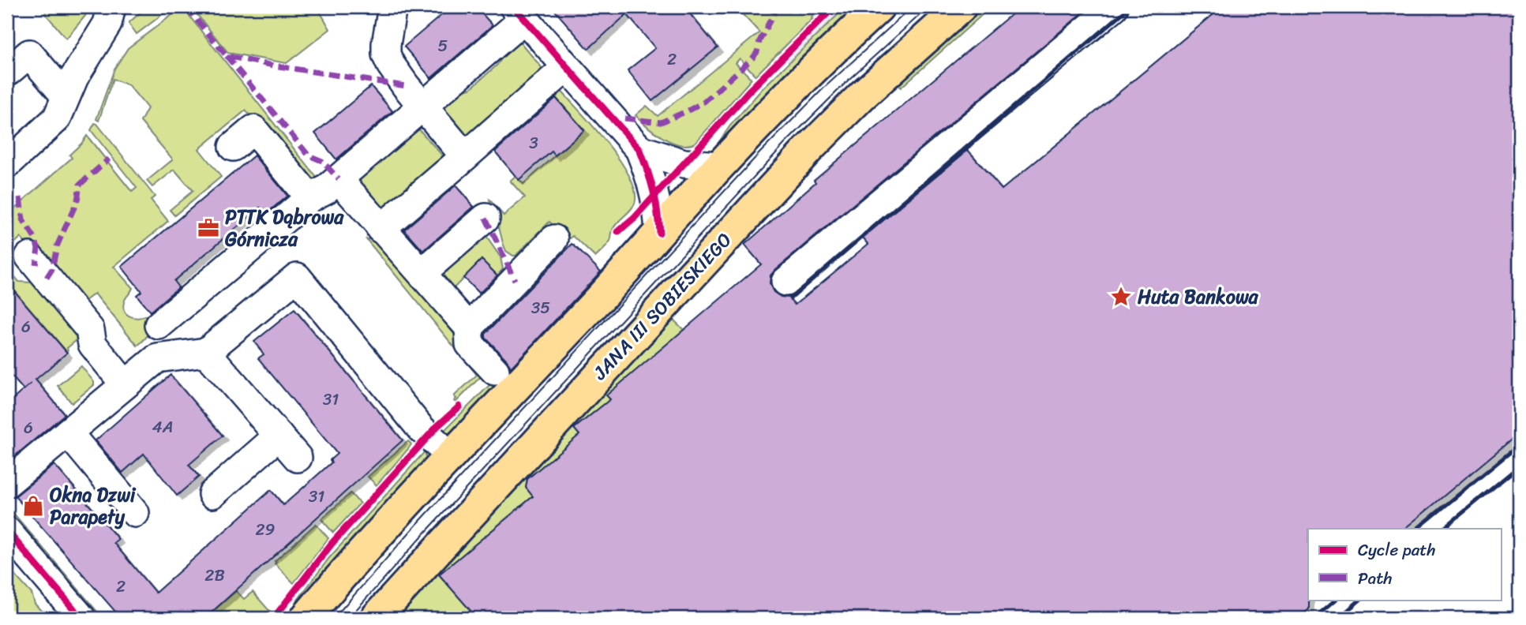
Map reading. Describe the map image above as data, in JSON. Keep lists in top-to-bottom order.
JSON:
{
  "streets": {
    "main road": ["JANA III SOBIESKIEGO"]
  },
  "places": {
    "office": ["PTTK Dąbrowa Górnicza"],
    "place": ["Huta Bankowa"],
    "shop": ["Okna Dzwi Parapety"]
  },
  "house_numbers": [
    "5",
    "2",
    "3",
    "35",
    "6",
    "31",
    "4A",
    "6",
    "31",
    "29",
    "2B",
    "2"
  ],
  "legend": ["Cycle path", "Path"]
}
